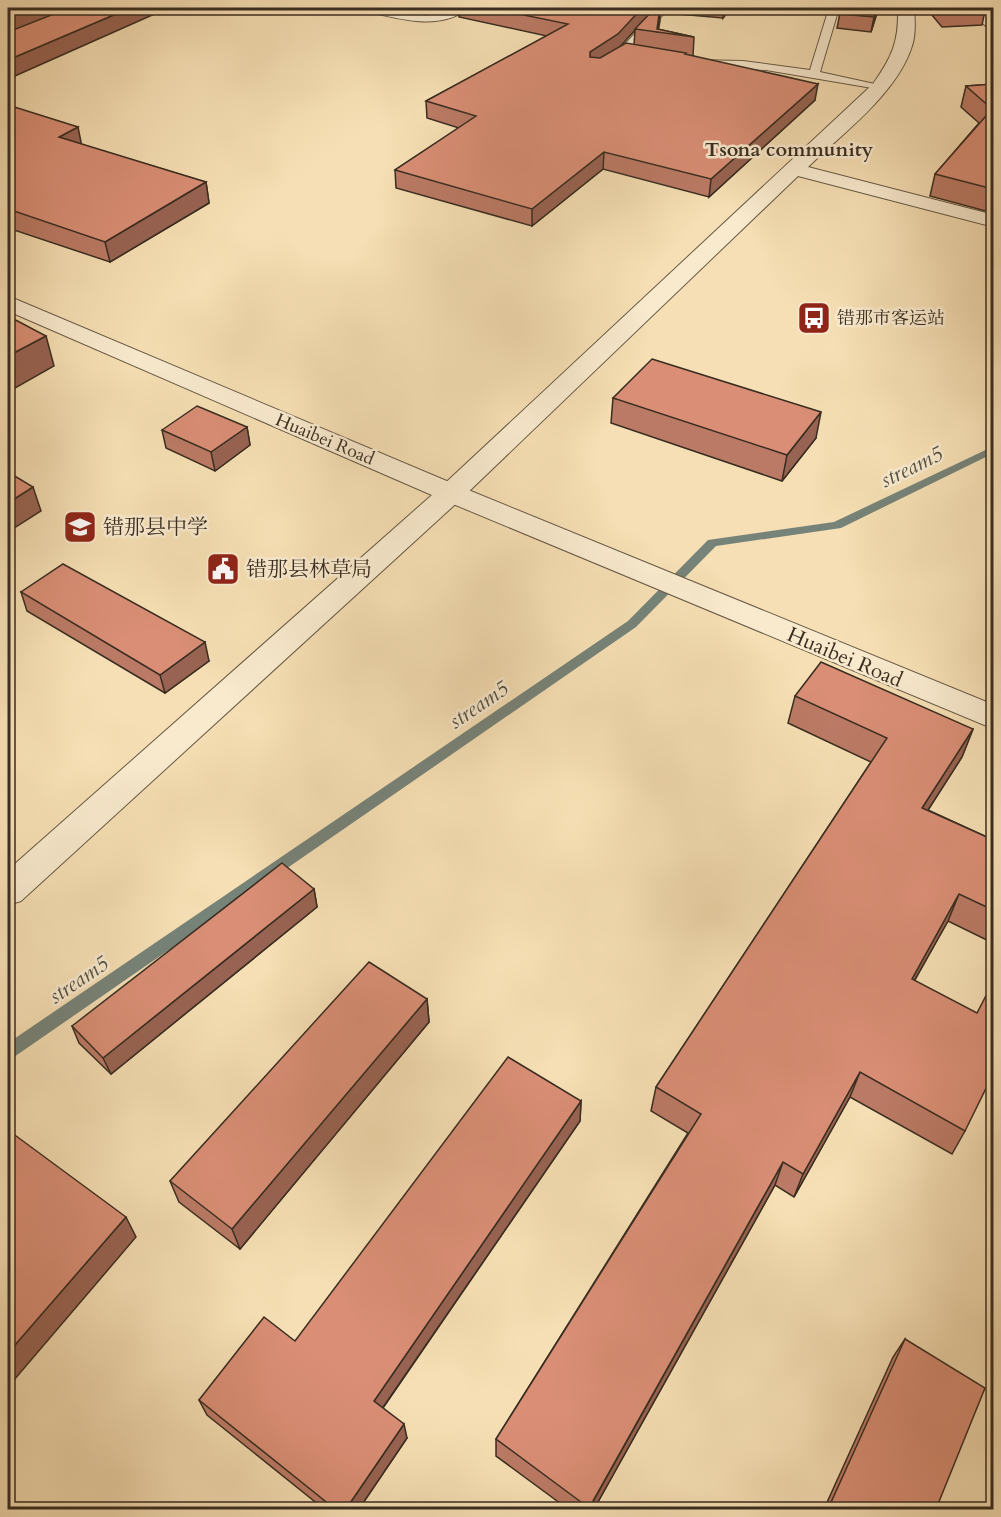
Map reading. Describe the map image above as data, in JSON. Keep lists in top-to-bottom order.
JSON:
{
  "streets": {
    "street": ["Huaibei Road"]
  },
  "districts": ["Tsona community"],
  "water": ["stream5"],
  "places": {
    "bus stop": ["错那市客运站"],
    "school or university": ["错那县中学"],
    "public building": ["错那县林草局"]
  }
}
